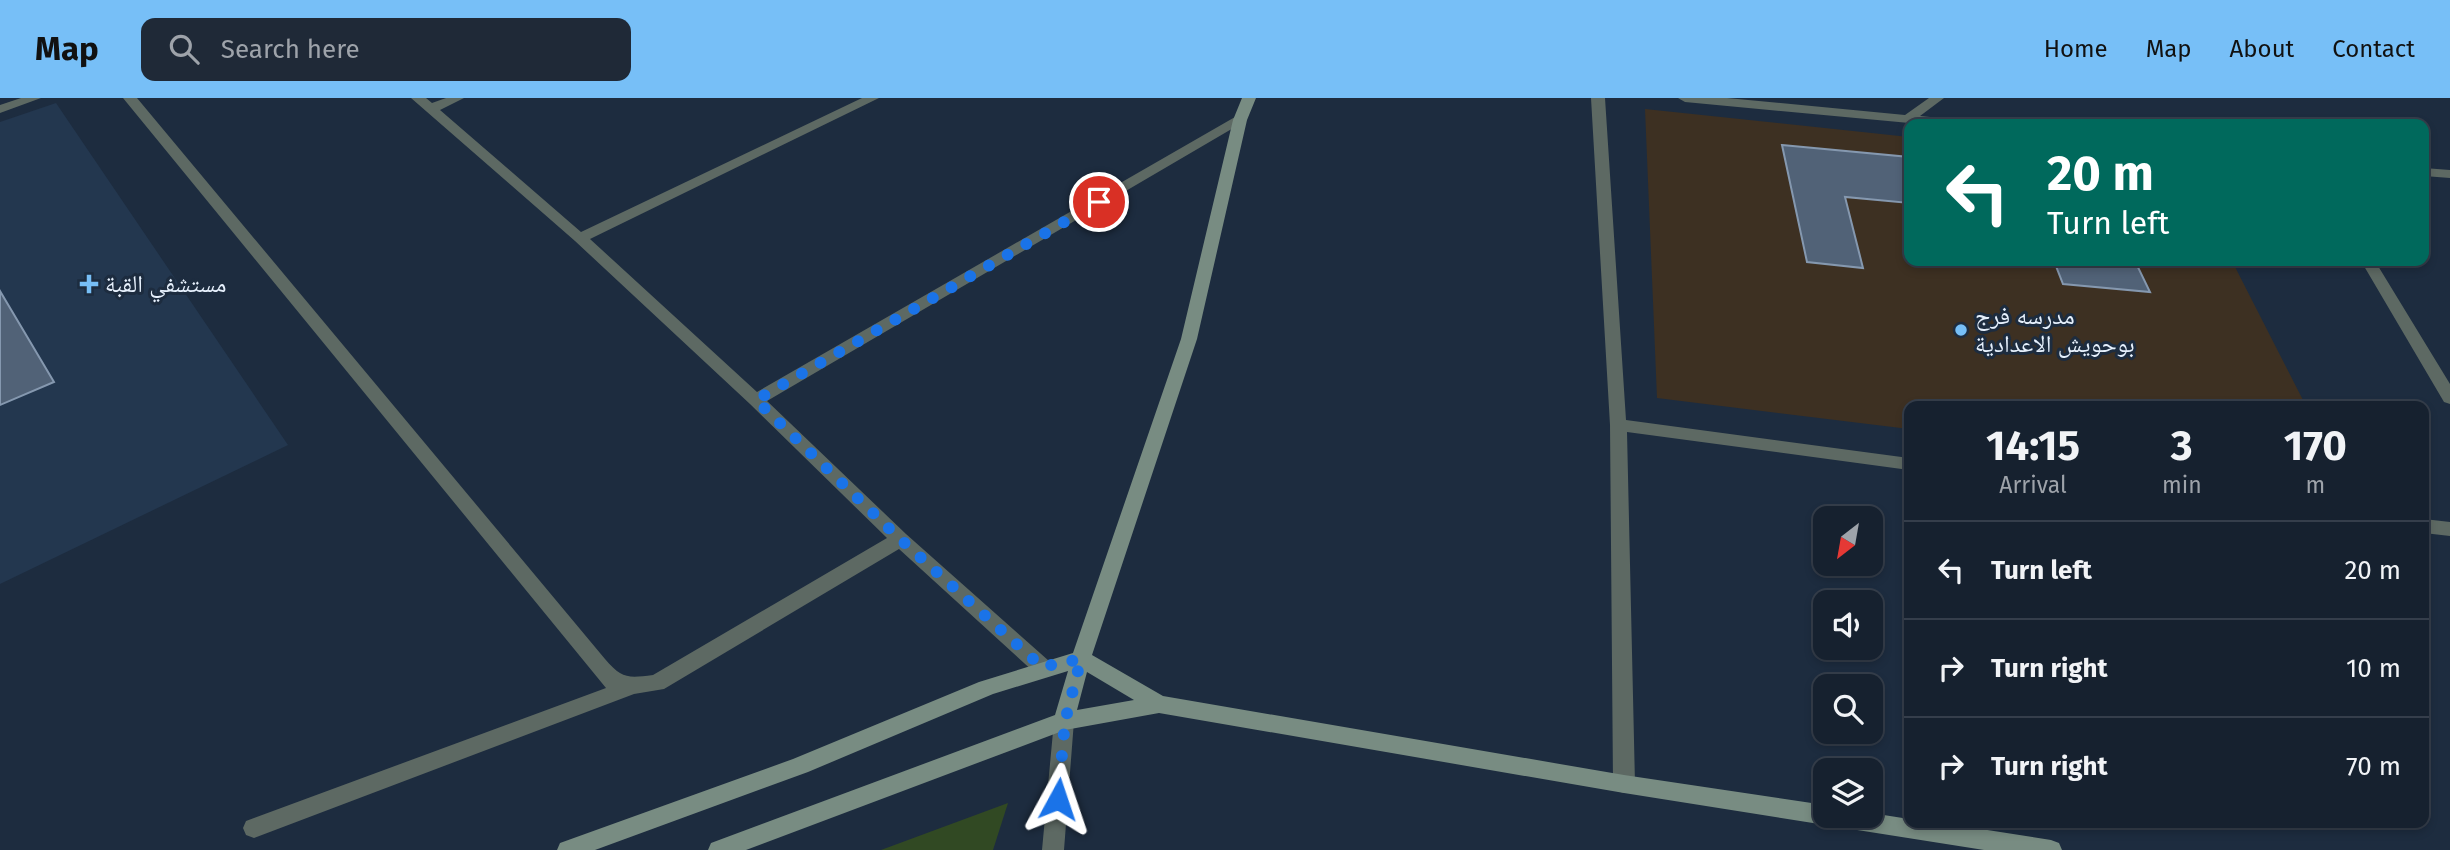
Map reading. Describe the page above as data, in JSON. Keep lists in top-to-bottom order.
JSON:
{
  "places": {
    "health": ["مستشفي القبة"],
    "other": ["مدرسه فرج بوحويش الاعدادية"]
  },
  "north": "bottom left",
  "page": {
    "header": "Map",
    "search": "Search here",
    "nav": [
      "Home",
      "Map",
      "About",
      "Contact"
    ],
    "turn": ["20 m", "Turn left"],
    "eta": [
      "14:15",
      "Arrival",
      "3",
      "min",
      "170",
      "m"
    ],
    "list": [
      {
        "name": "Turn left",
        "value": "20 m"
      },
      {
        "name": "Turn right",
        "value": "10 m"
      },
      {
        "name": "Turn right",
        "value": "70 m"
      }
    ]
  }
}
